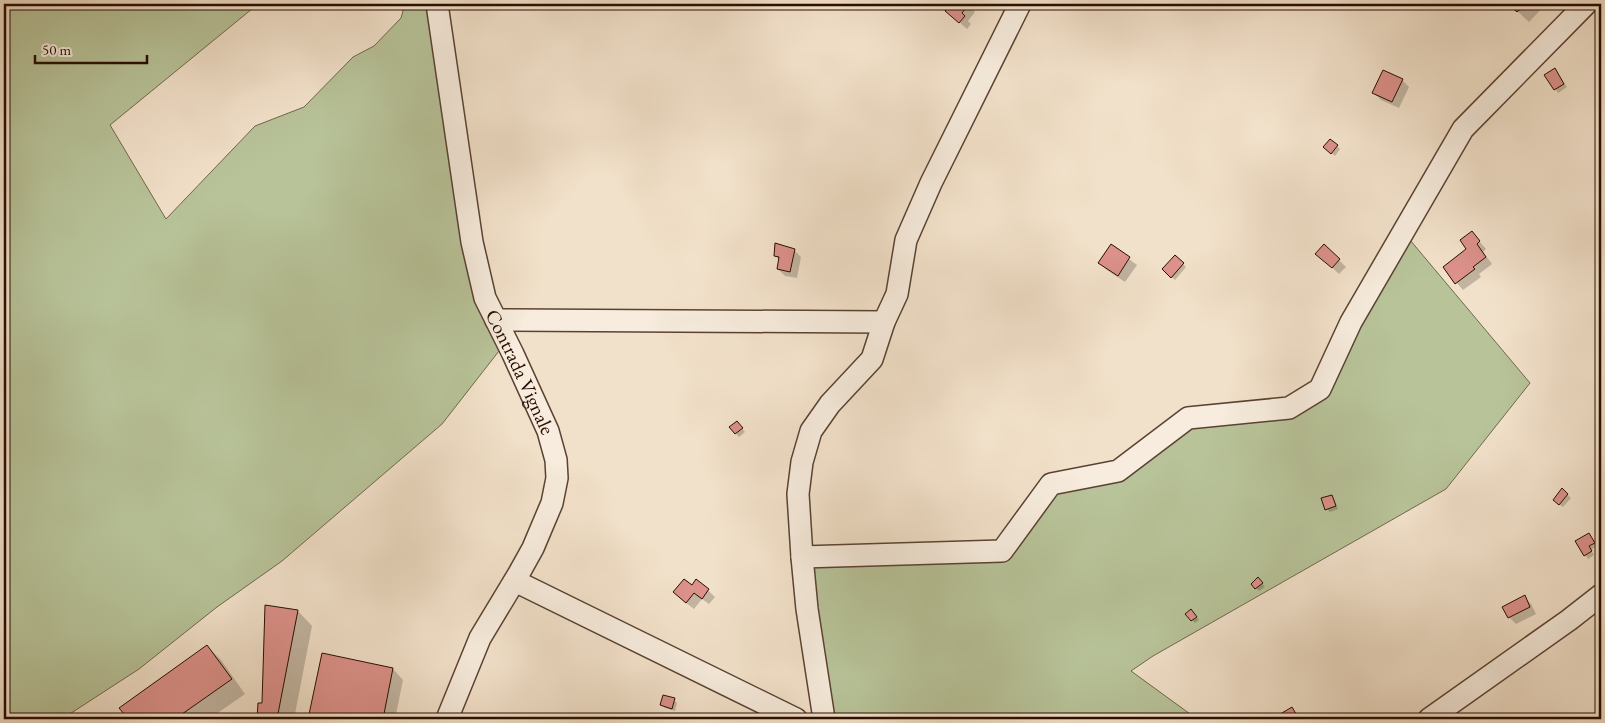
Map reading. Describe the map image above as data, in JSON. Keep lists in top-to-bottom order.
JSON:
{
  "streets": {
    "street": ["Contrada Vignale"]
  },
  "scale_bar": "50 m"
}
